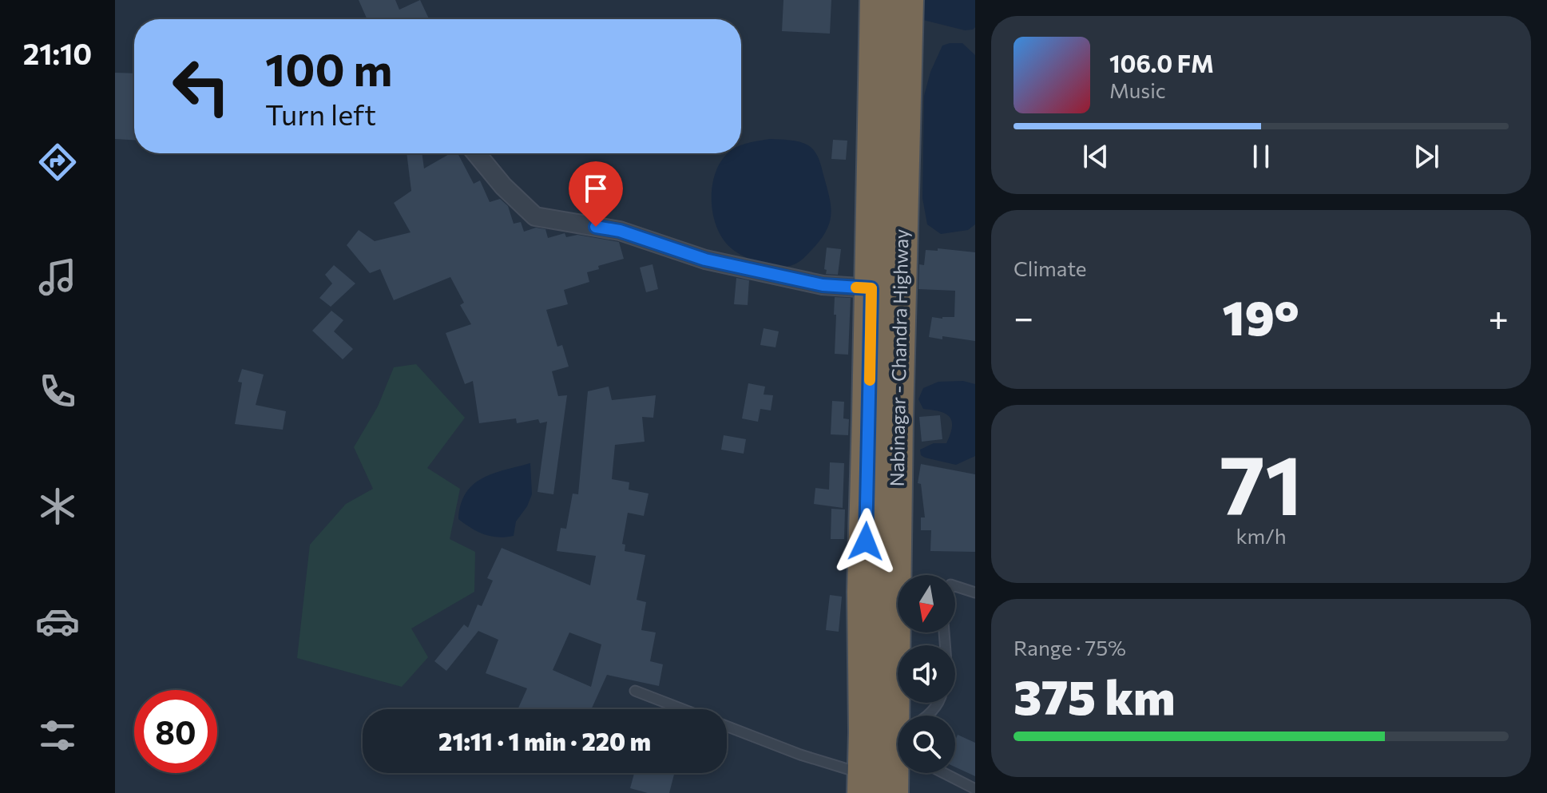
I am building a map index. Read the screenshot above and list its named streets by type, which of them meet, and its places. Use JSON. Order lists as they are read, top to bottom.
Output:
{
  "streets": {
    "highway": ["Nabinagar - Chandra Highway"]
  },
  "north": "bottom",
  "page": {
    "tabs": "21:10",
    "turn": ["100 m", "Turn left"],
    "song": ["106.0 FM", "Music"],
    "tile": [
      "Climate",
      ["71", "km/h"],
      ["Range · 75%", "375 km"]
    ],
    "heat": ["−", "19°", "+"],
    "limit": "80",
    "trip": "21:11 · 1 min · 220 m"
  }
}
